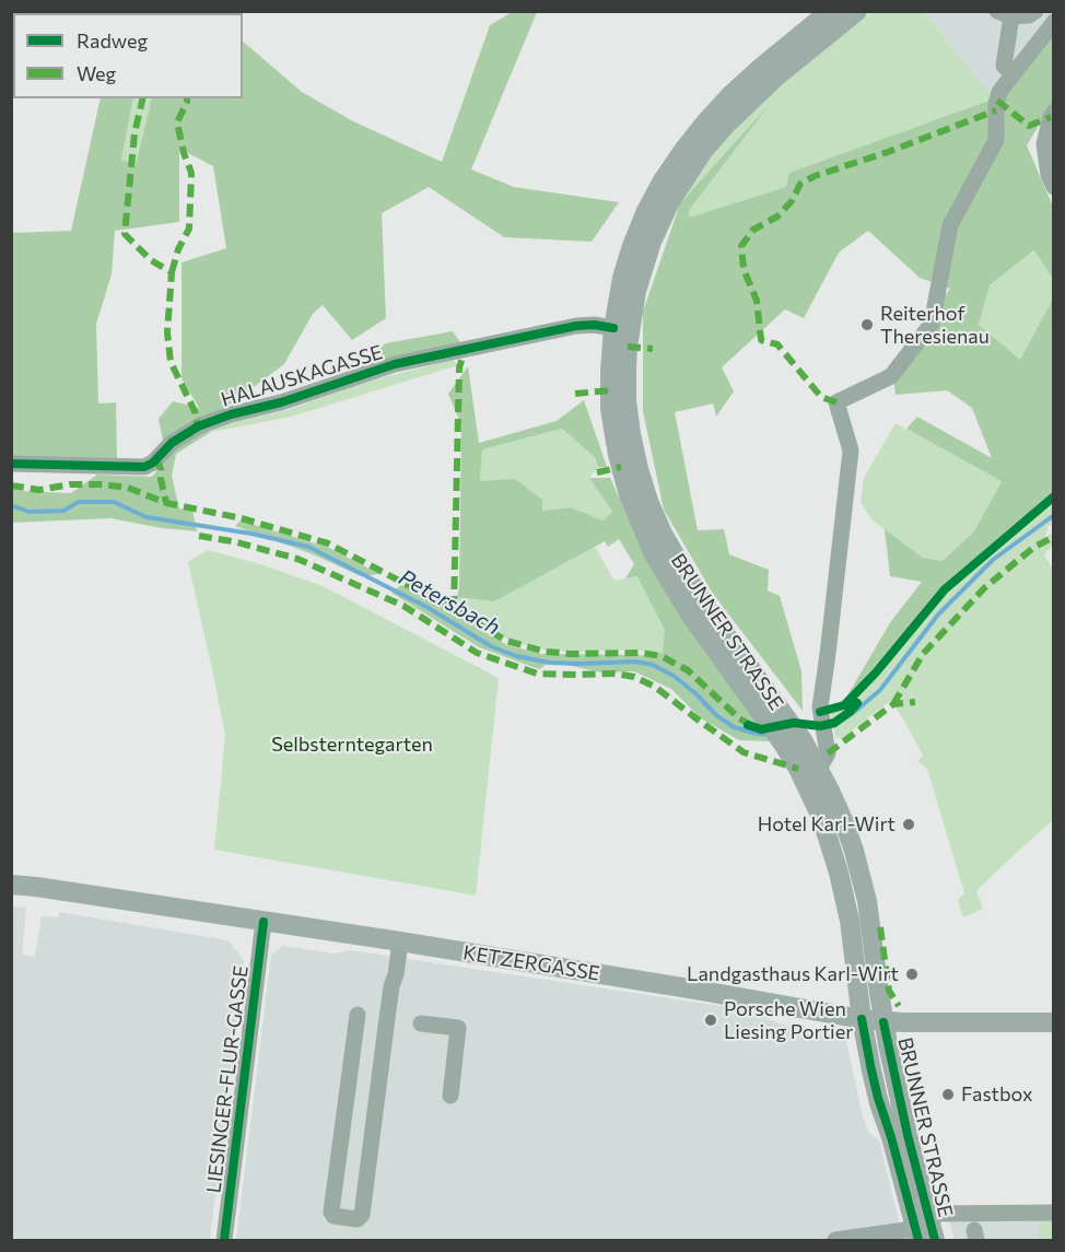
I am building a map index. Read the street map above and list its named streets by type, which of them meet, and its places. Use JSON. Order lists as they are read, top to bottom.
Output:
{
  "streets": {
    "main road": ["BRUNNER STRASSE", "KETZERGASSE"],
    "street": ["HALAUSKAGASSE", "LIESINGER-FLUR-GASSE"]
  },
  "crossings": [
    ["HALAUSKAGASSE", "BRUNNER STRASSE"],
    ["BRUNNER STRASSE", "KETZERGASSE"],
    ["KETZERGASSE", "LIESINGER-FLUR-GASSE"]
  ],
  "water": ["Petersbach"],
  "parks": ["Selbsterntegarten"],
  "places": [
    "Reiterhof Theresienau",
    "Hotel Karl-Wirt",
    "Landgasthaus Karl-Wirt",
    "Porsche Wien Liesing Portier",
    "Fastbox"
  ],
  "legend": ["Radweg", "Weg"]
}
